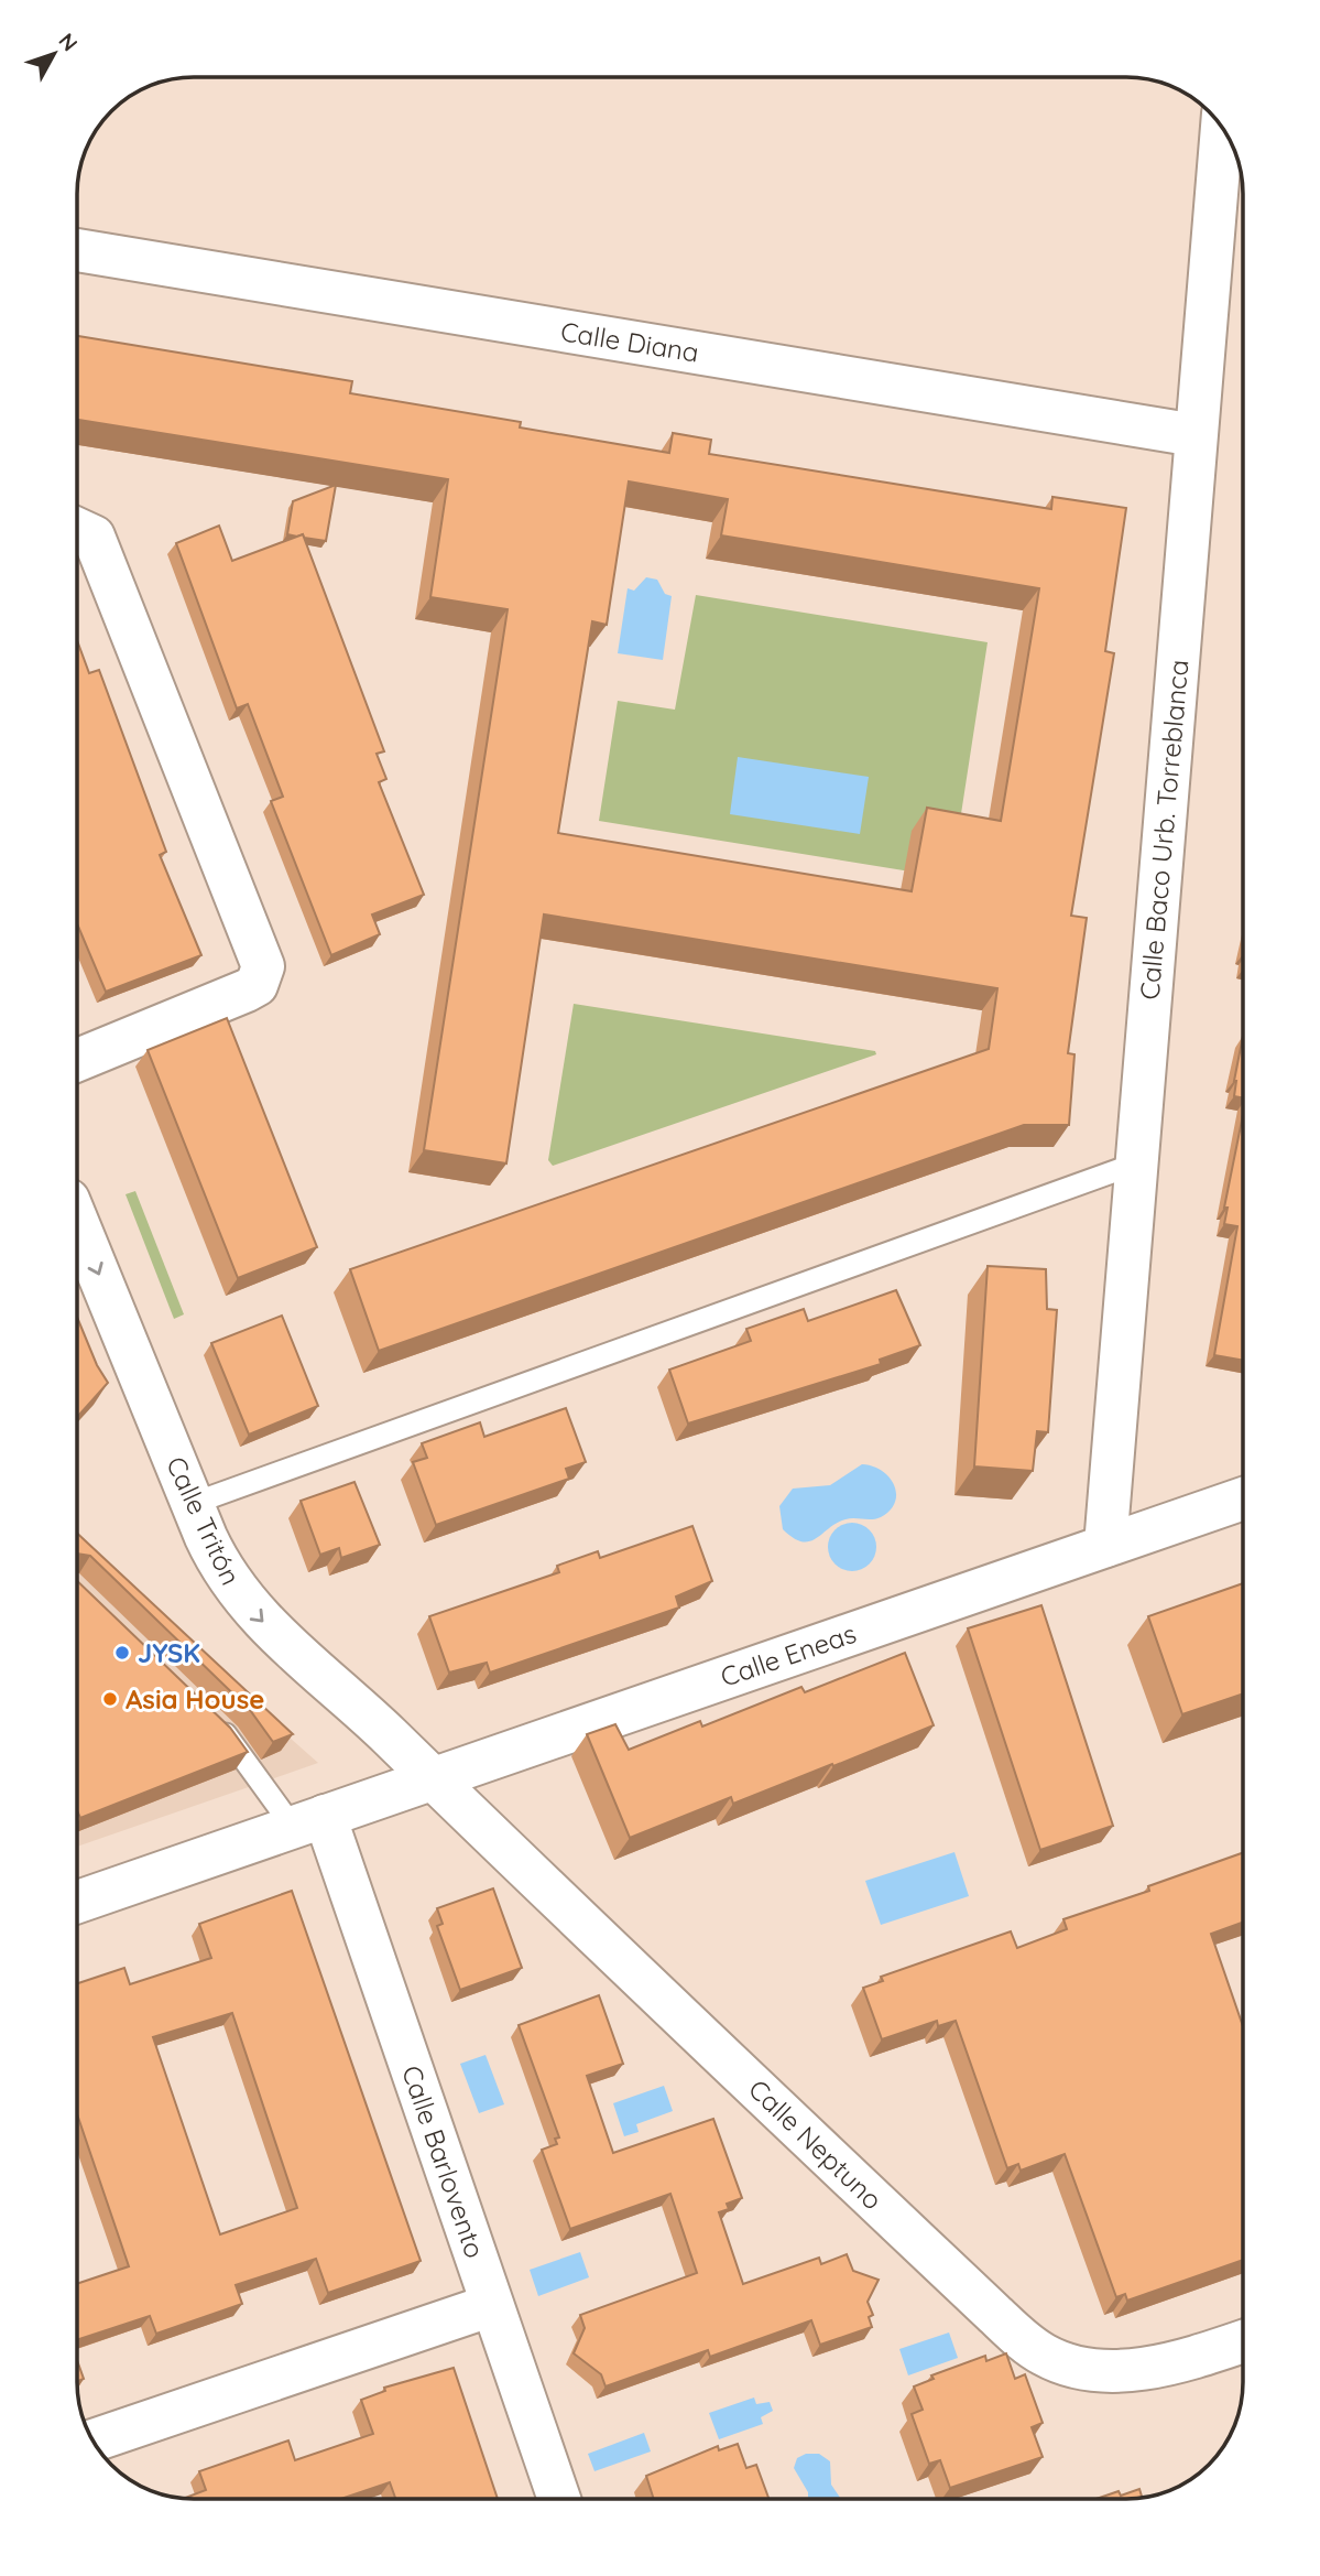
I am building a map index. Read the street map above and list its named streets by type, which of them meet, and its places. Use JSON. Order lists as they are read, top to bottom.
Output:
{
  "streets": {
    "street": [
      "Calle Diana",
      "Calle Baco Urb. Torreblanca",
      "Calle Tritón",
      "Calle Eneas",
      "Calle Neptuno",
      "Calle Barlovento"
    ]
  },
  "crossings": [
    ["Calle Diana", "Calle Baco Urb. Torreblanca"],
    ["Calle Baco Urb. Torreblanca", "Calle Eneas"],
    ["Calle Tritón", "Calle Eneas"],
    ["Calle Tritón", "Calle Neptuno"],
    ["Calle Eneas", "Calle Neptuno"],
    ["Calle Eneas", "Calle Barlovento"]
  ],
  "one_way": ["Calle Tritón"],
  "places": ["JYSK", "Asia House"],
  "north": "top right"
}
